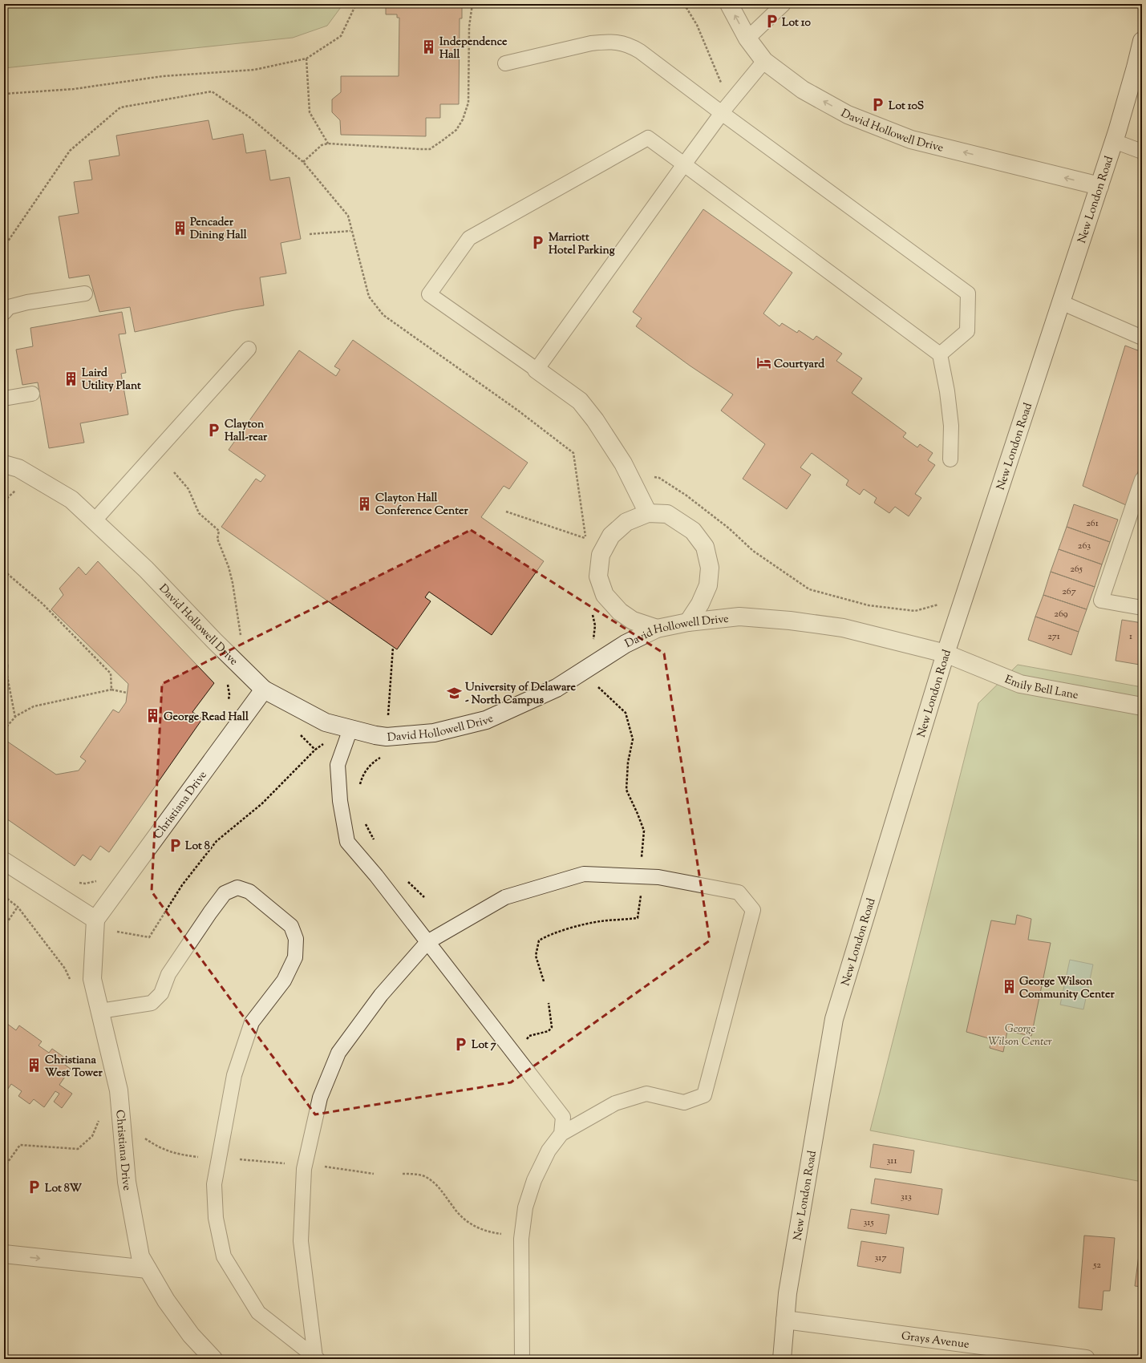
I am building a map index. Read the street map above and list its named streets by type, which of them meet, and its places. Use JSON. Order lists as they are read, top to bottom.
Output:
{
  "streets": {
    "street": [
      "David Hollowell Drive",
      "New London Road",
      "Emily Bell Lane",
      "Christiana Drive",
      "Grays Avenue"
    ]
  },
  "crossings": [
    ["David Hollowell Drive", "New London Road"],
    ["David Hollowell Drive", "Emily Bell Lane"],
    ["David Hollowell Drive", "Christiana Drive"],
    ["New London Road", "Emily Bell Lane"],
    ["New London Road", "Grays Avenue"]
  ],
  "parks": ["George Wilson Center"],
  "places": {
    "parking": [
      "Lot 10",
      "Lot 10S",
      "Marriott Hotel Parking",
      "Clayton Hall-rear",
      "Lot 8",
      "Lot 7",
      "Lot 8W"
    ],
    "building": [
      "Independence Hall",
      "Pencader Dining Hall",
      "Laird Utility Plant",
      "Clayton Hall Conference Center",
      "George Read Hall",
      "George Wilson Community Center",
      "Christiana West Tower"
    ],
    "hotel": ["Courtyard"],
    "school or university": ["University of Delaware - North Campus"]
  },
  "house_numbers": [
    "261",
    "263",
    "265",
    "267",
    "269",
    "271",
    "1",
    "311",
    "313",
    "315",
    "317",
    "52"
  ]
}
